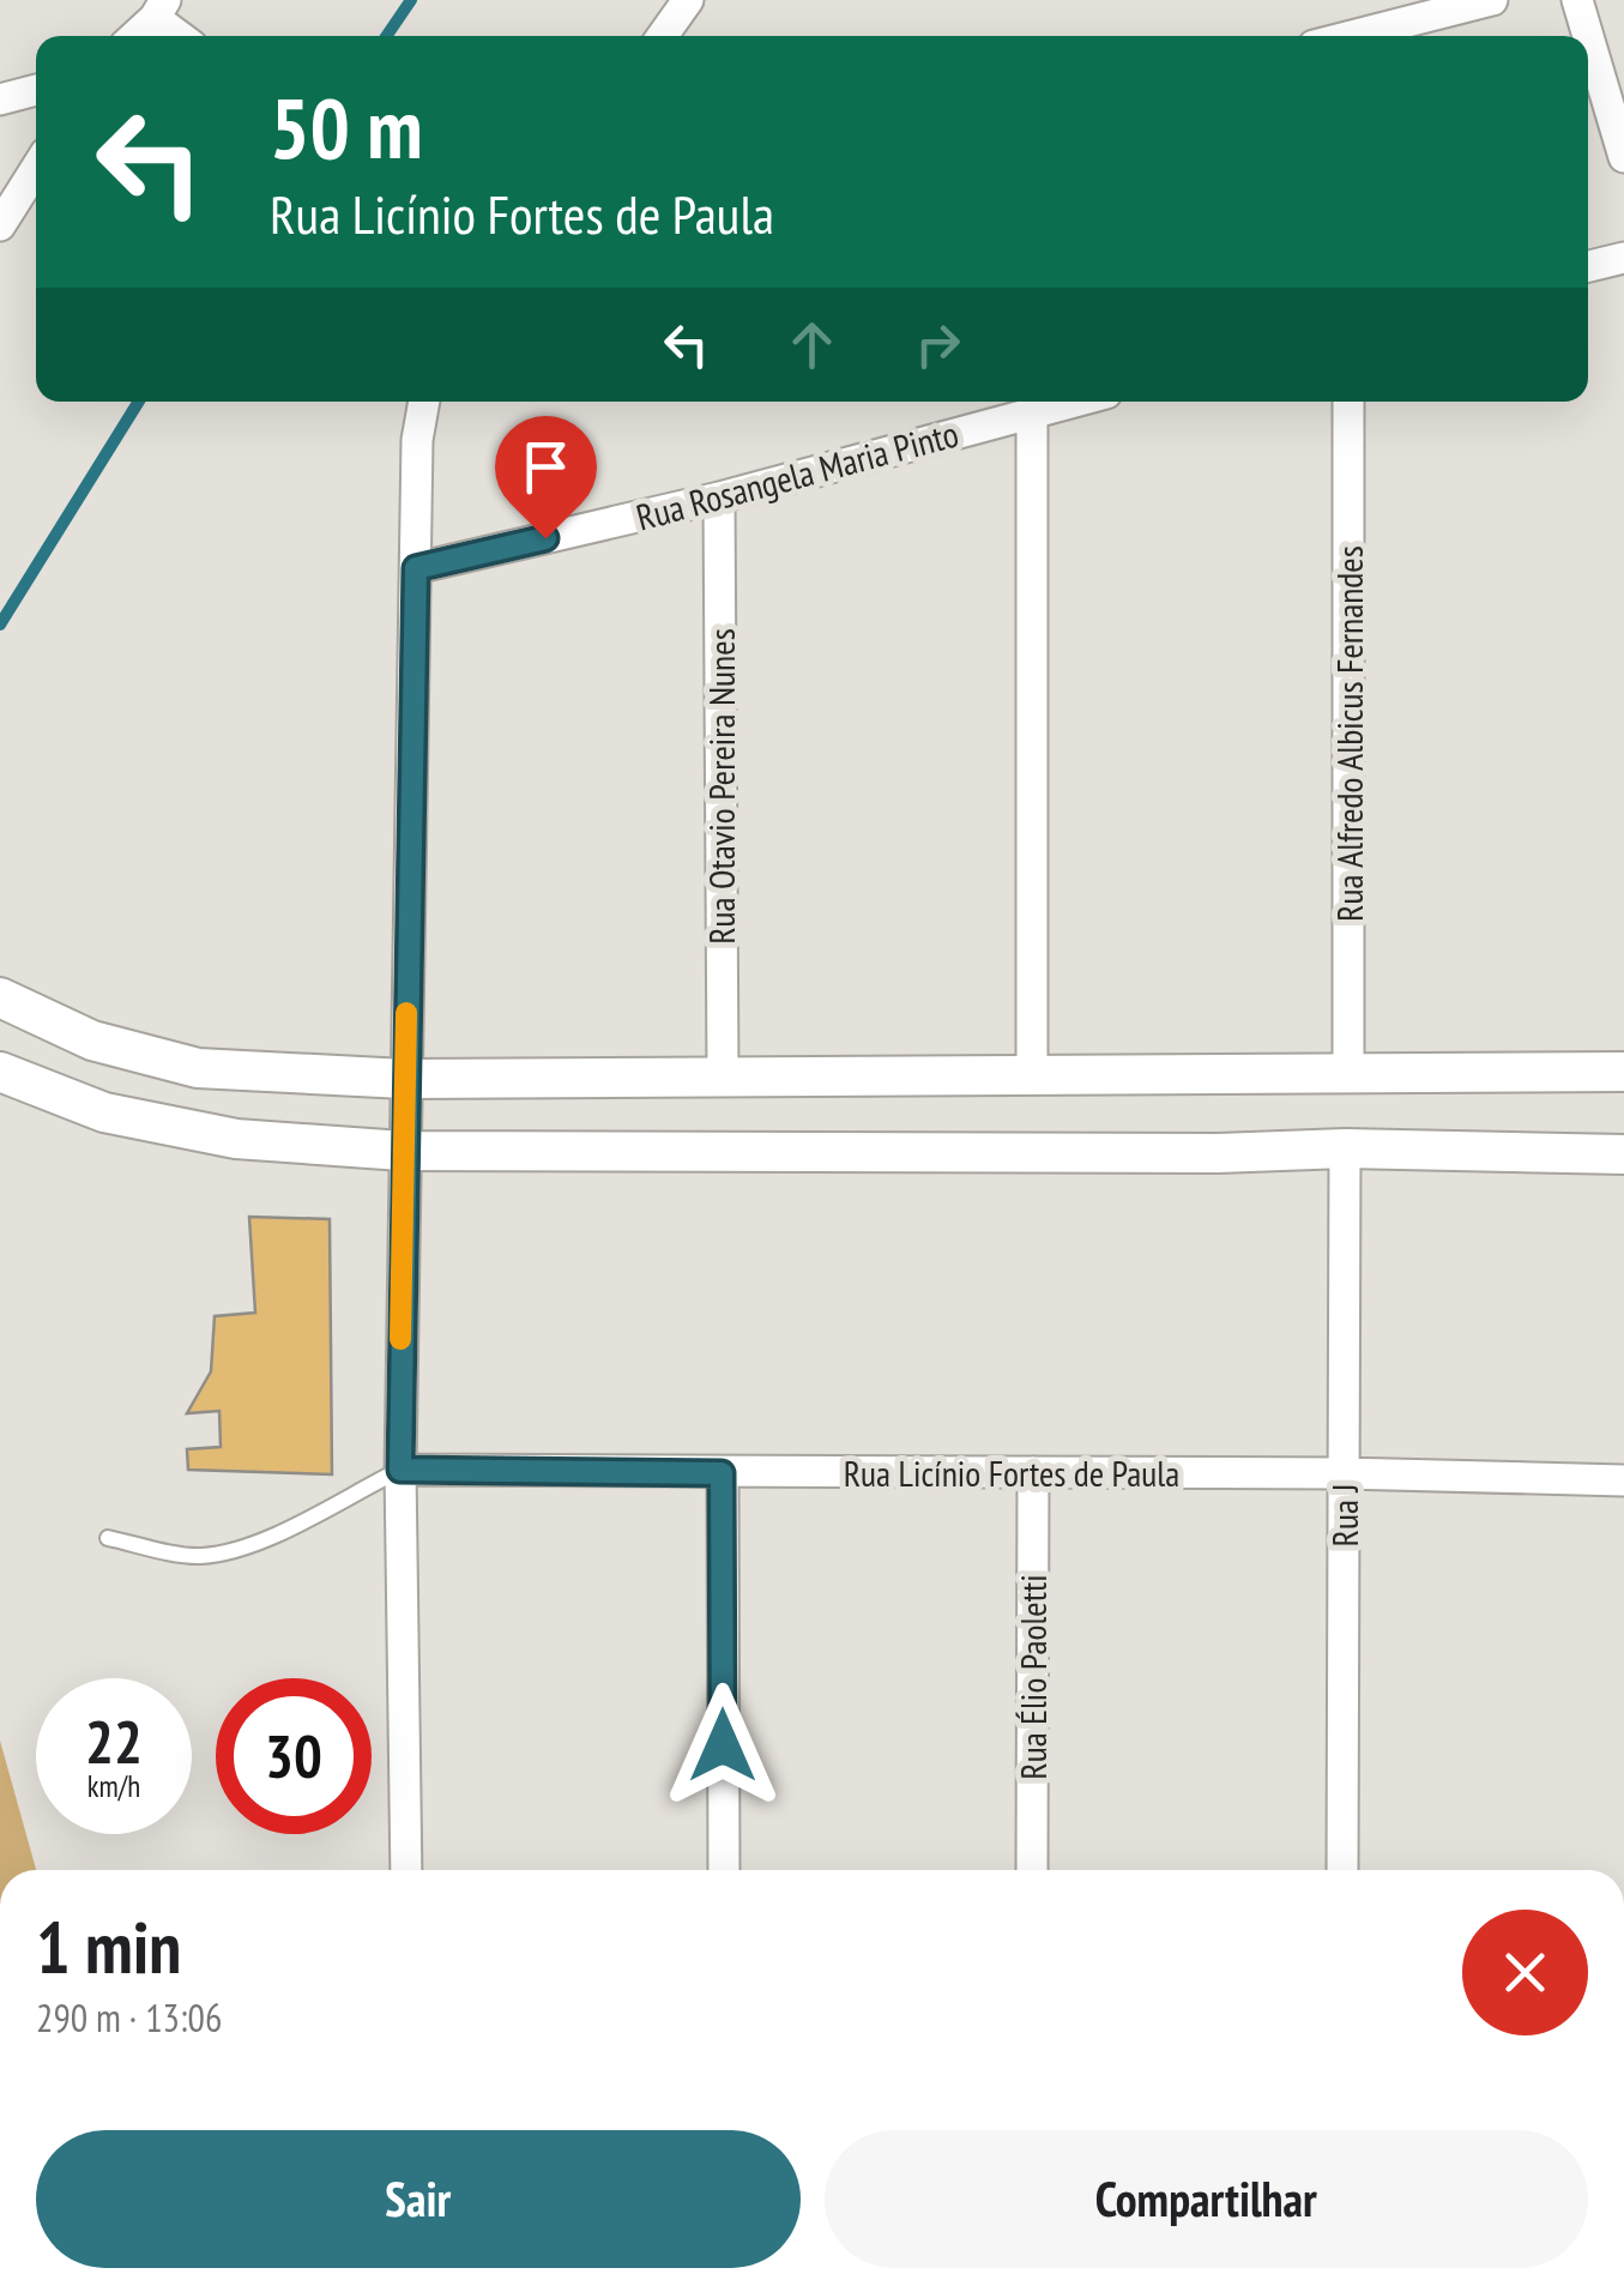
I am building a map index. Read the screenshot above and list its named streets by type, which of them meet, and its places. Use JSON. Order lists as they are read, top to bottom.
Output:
{
  "streets": {
    "street": [
      "Rua Rosangela Maria Pinto",
      "Rua Alfredo Albicus Fernandes",
      "Rua Otavio Pereira Nunes",
      "Rua Licínio Fortes de Paula",
      "Rua J",
      "Rua Élio Paoletti"
    ]
  },
  "crossings": [
    ["Rua Rosangela Maria Pinto", "Rua Otavio Pereira Nunes"],
    ["Rua Licínio Fortes de Paula", "Rua J"],
    ["Rua Licínio Fortes de Paula", "Rua Élio Paoletti"]
  ],
  "page": {
    "turn": ["50 m", "Rua Licínio Fortes de Paula"],
    "speed": "22 km/h",
    "limit": "30",
    "heading": ["1 min", "290 m · 13:06"],
    "buttons": ["Sair", "Compartilhar"]
  }
}
